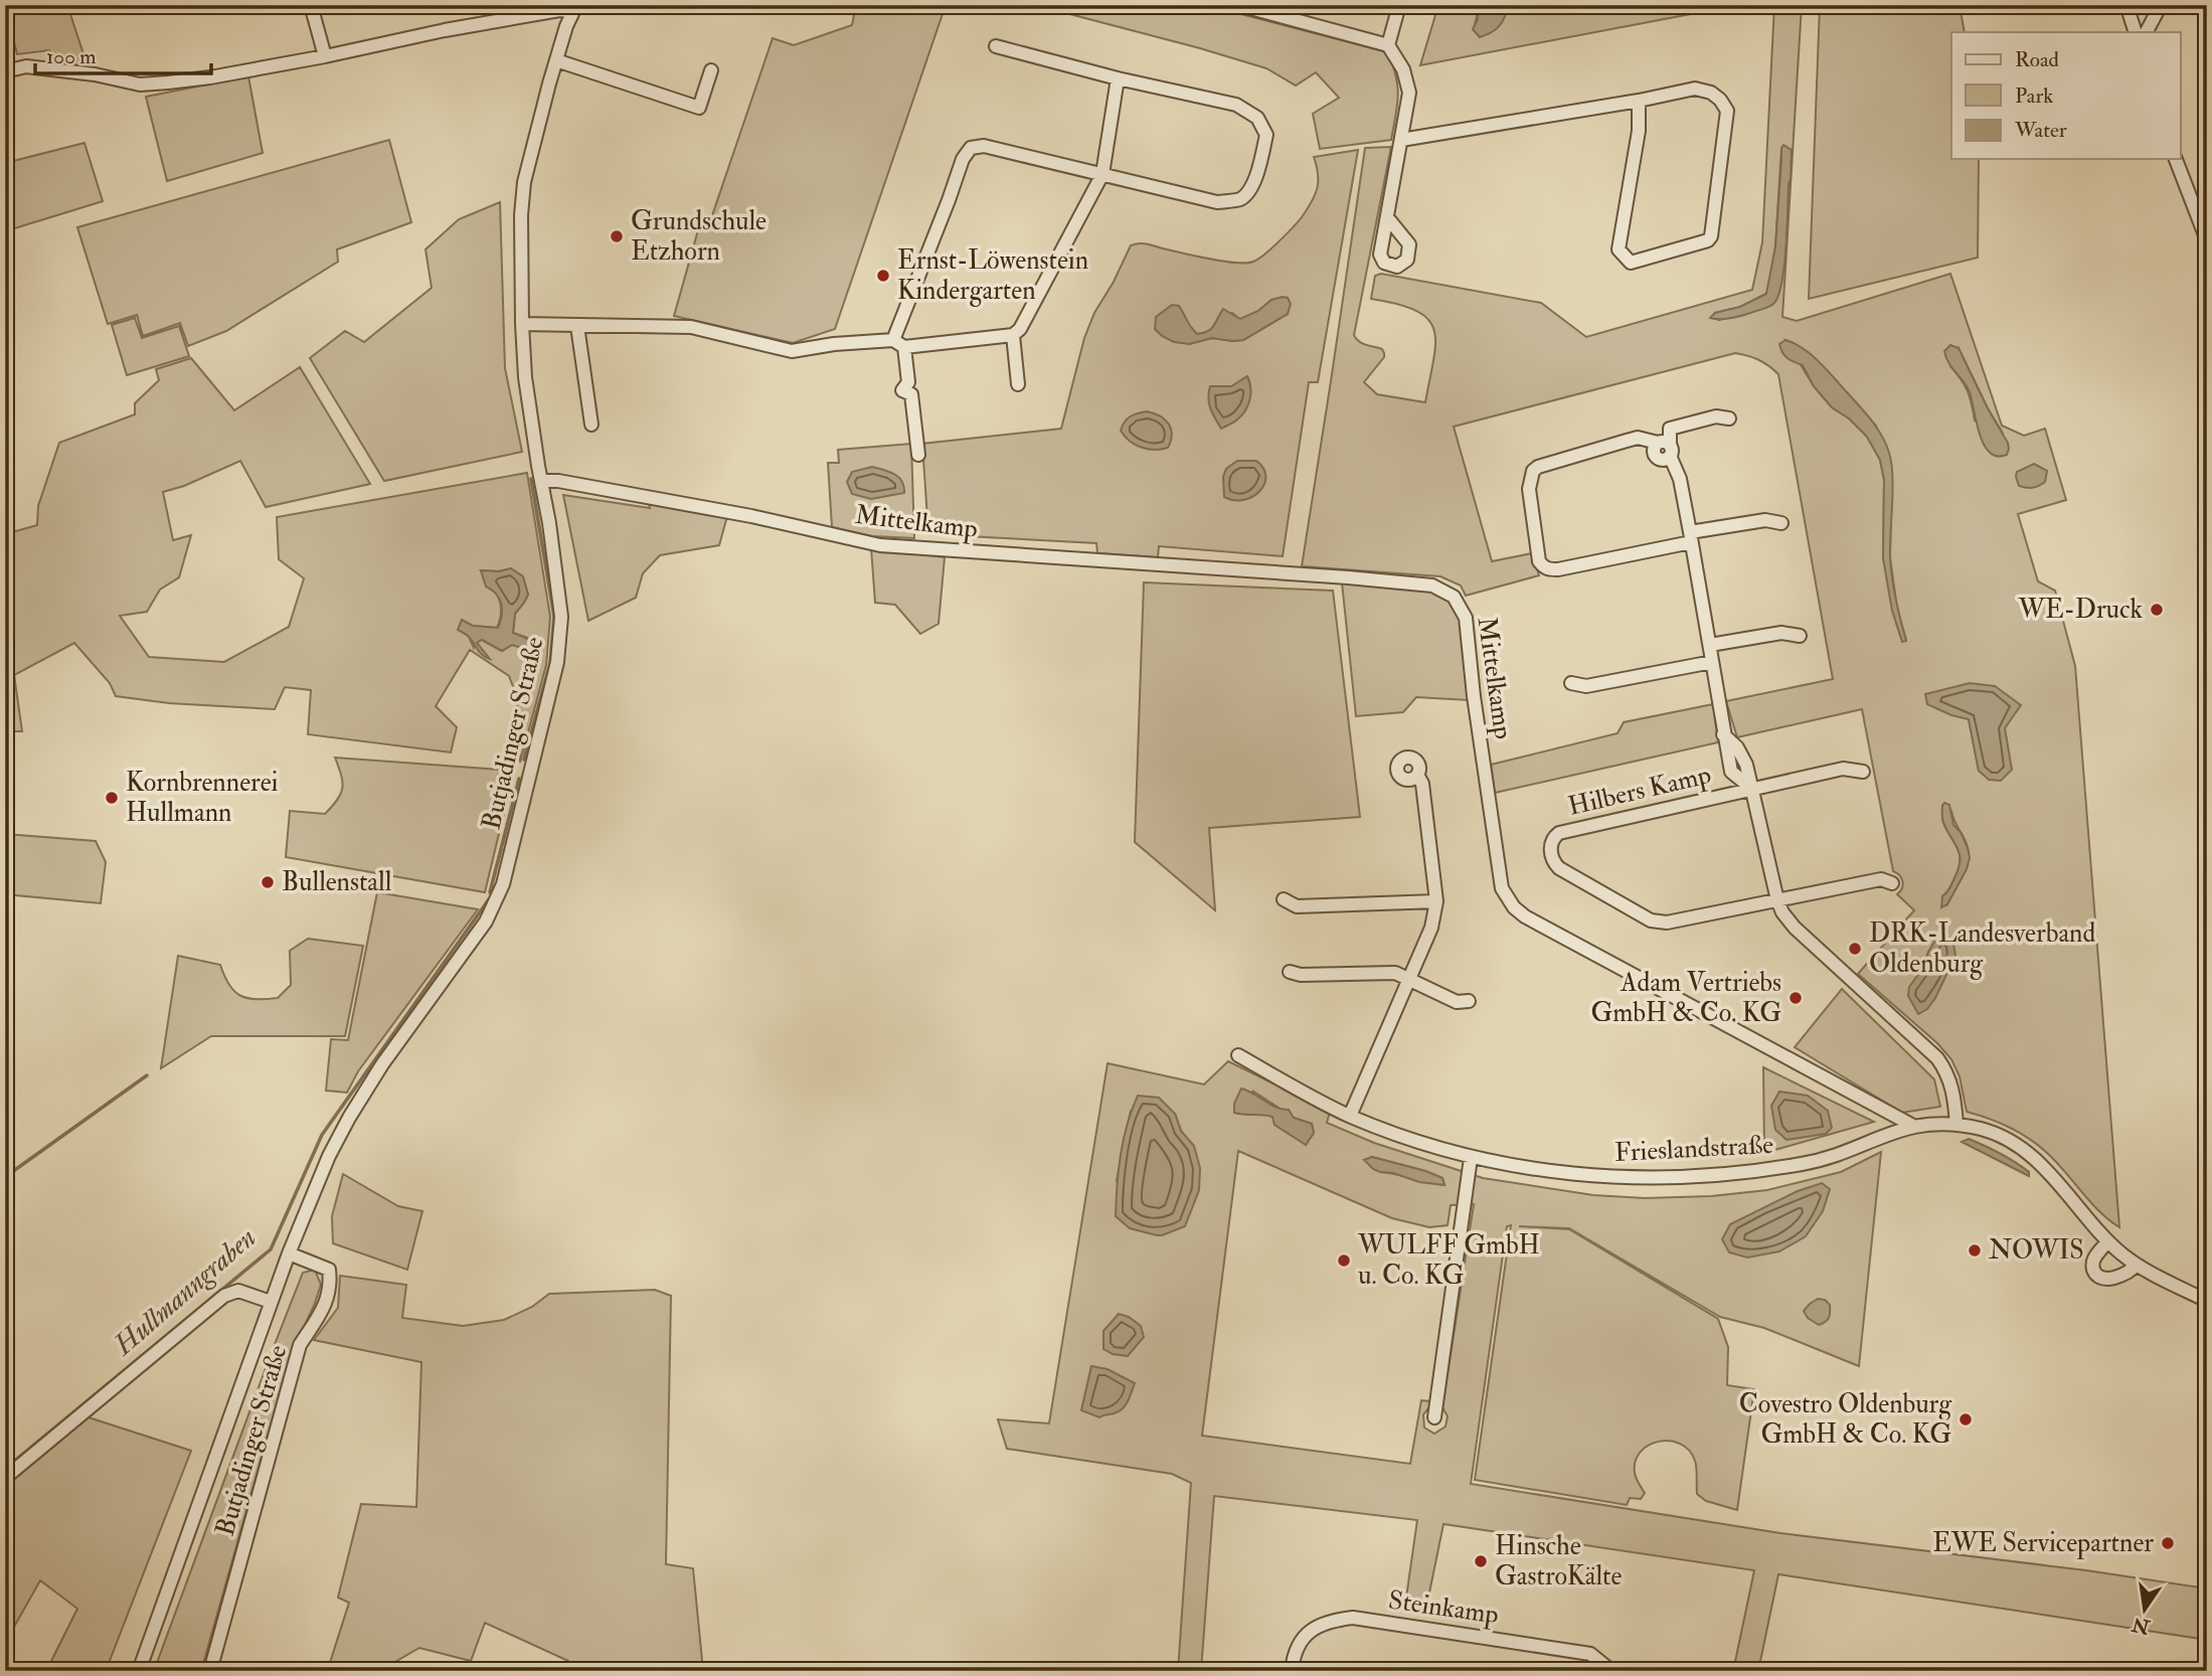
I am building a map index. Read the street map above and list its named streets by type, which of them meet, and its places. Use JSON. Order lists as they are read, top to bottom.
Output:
{
  "streets": {
    "street": [
      "Mittelkamp",
      "Butjadinger Straße",
      "Hilbers Kamp",
      "Frieslandstraße",
      "Steinkamp"
    ]
  },
  "crossings": [
    ["Mittelkamp", "Butjadinger Straße"],
    ["Mittelkamp", "Frieslandstraße"]
  ],
  "water": ["Hullmanngraben"],
  "places": [
    "Grundschule Etzhorn",
    "Ernst-Löwenstein Kindergarten",
    "WE-Druck",
    "Kornbrennerei Hullmann",
    "Bullenstall",
    "DRK-Landesverband Oldenburg",
    "Adam Vertriebs GmbH & Co. KG",
    "NOWIS",
    "WULFF GmbH u. Co. KG",
    "Covestro Oldenburg GmbH & Co. KG",
    "EWE Servicepartner",
    "Hinsche GastroKälte"
  ],
  "legend": ["Road", "Park", "Water"],
  "scale_bar": "100 m",
  "north": "bottom"
}
